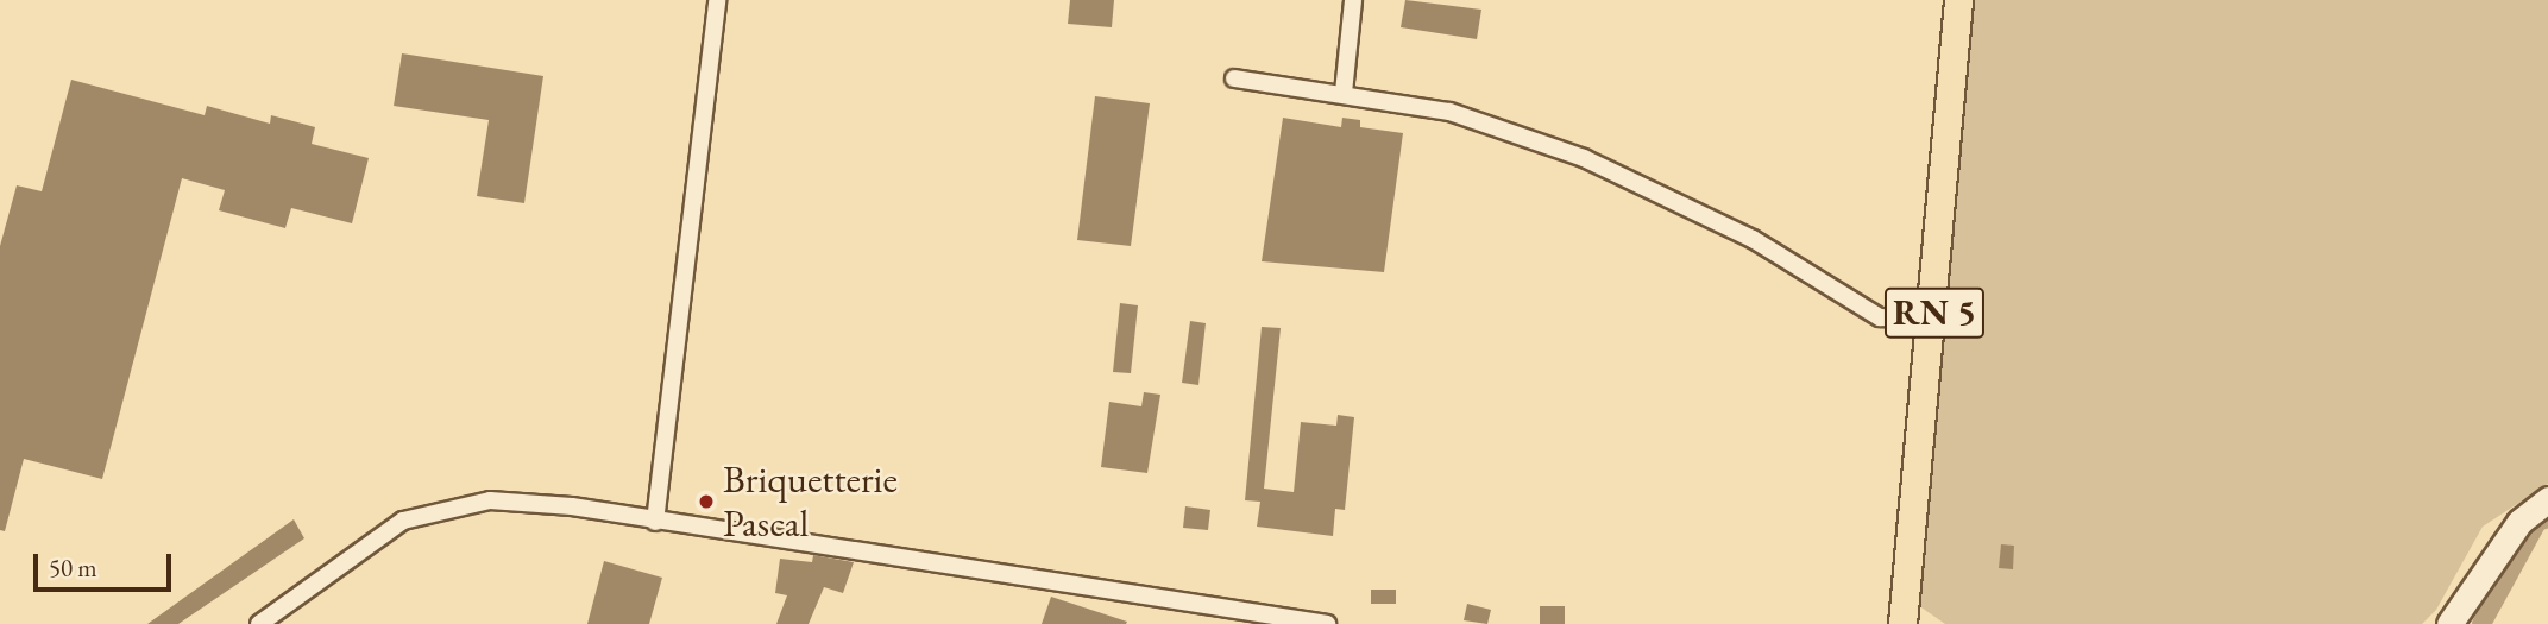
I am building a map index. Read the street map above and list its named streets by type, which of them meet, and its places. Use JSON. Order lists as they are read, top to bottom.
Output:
{
  "streets": {
    "main road": ["RN 5"]
  },
  "places": ["Briquetterie Pascal"],
  "scale_bar": "50 m"
}
